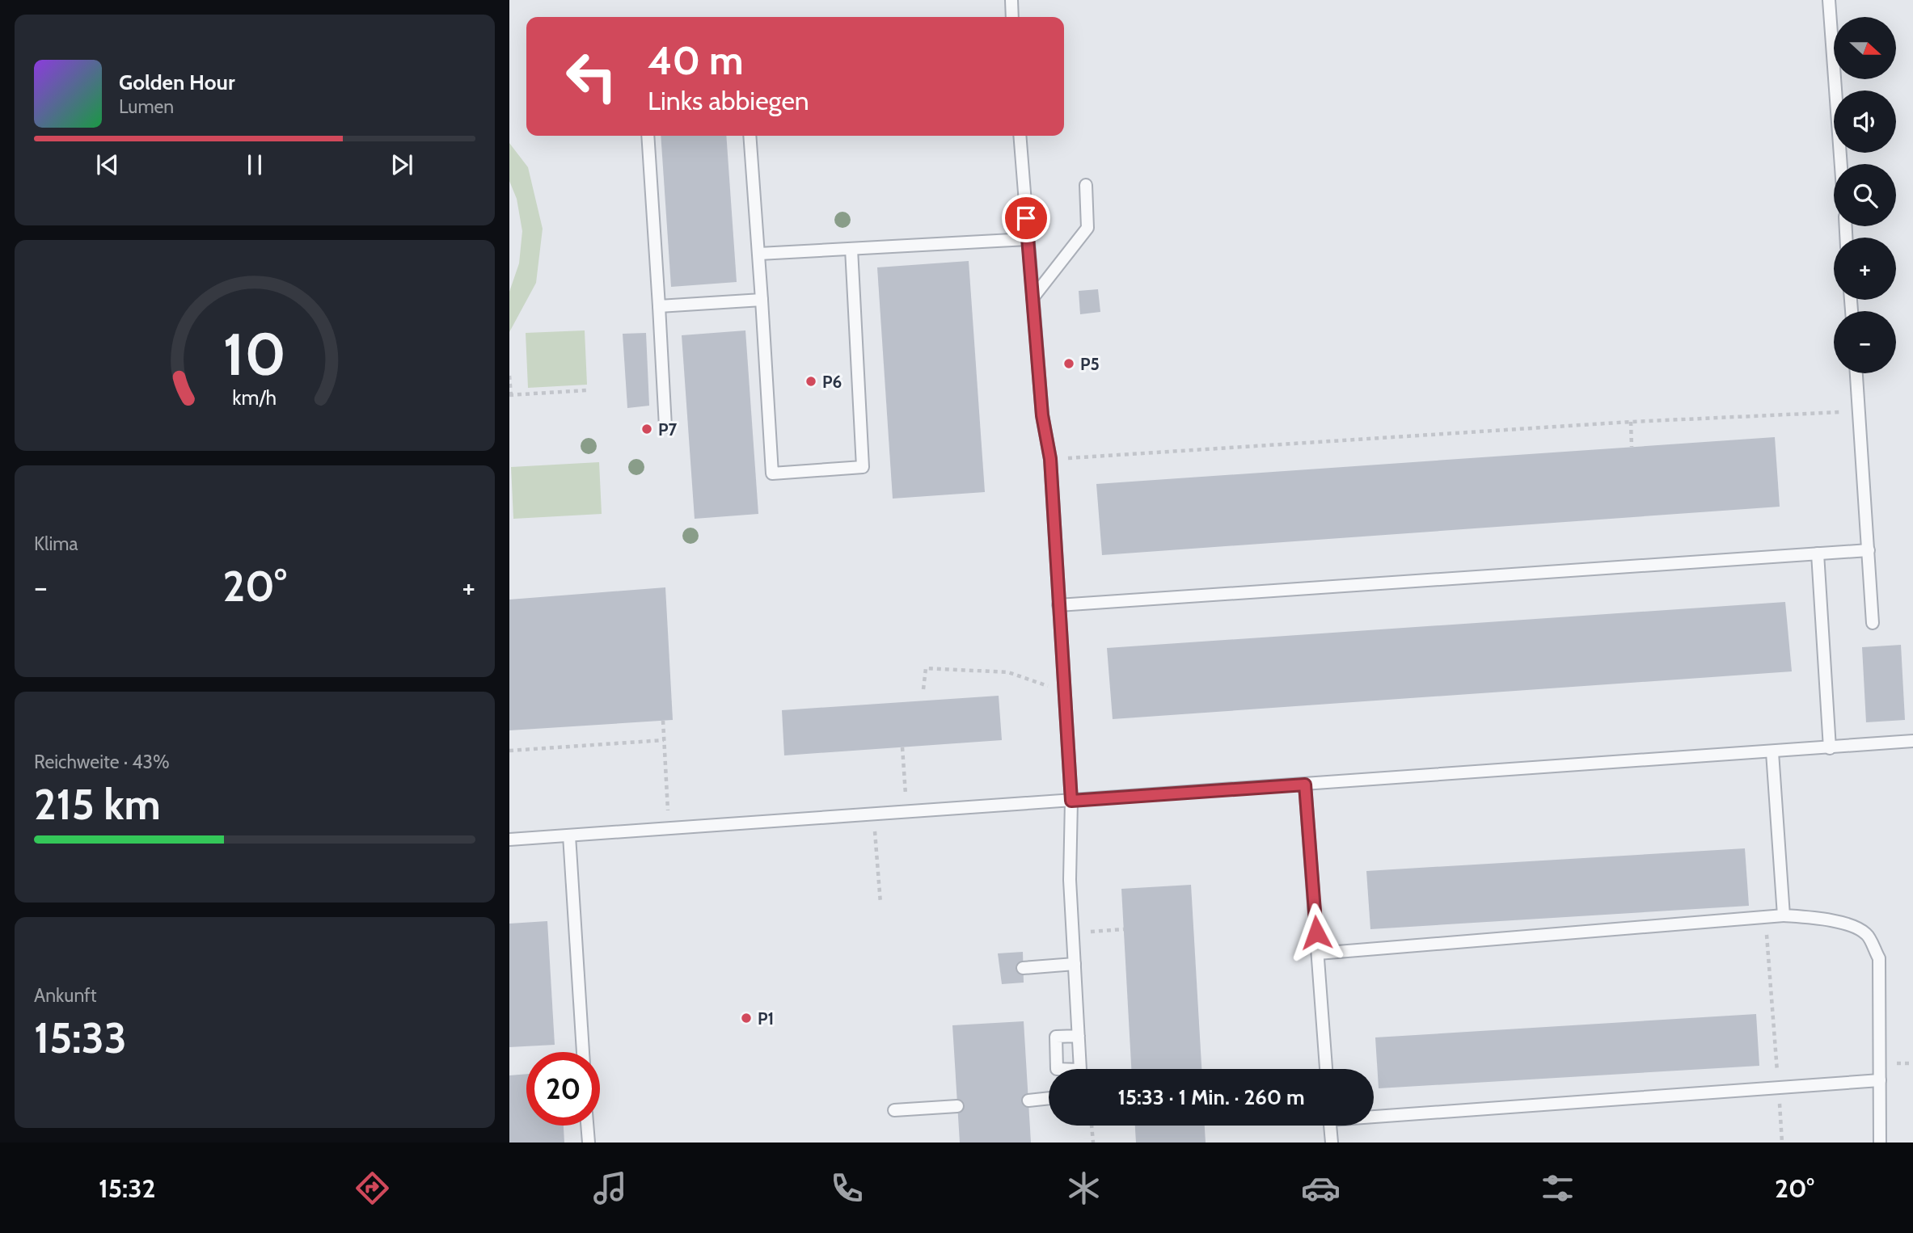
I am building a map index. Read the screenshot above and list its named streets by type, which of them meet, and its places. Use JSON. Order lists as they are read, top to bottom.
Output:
{
  "places": [
    "P5",
    "P6",
    "P7",
    "P1"
  ],
  "north": "right",
  "page": {
    "map_buttons": ["+", "−"],
    "turn": ["40 m", "Links abbiegen"],
    "song": ["Golden Hour", "Lumen"],
    "tile": [
      "Klima",
      ["Reichweite · 43%", "215 km"],
      ["Ankunft", "15:33"]
    ],
    "heat": ["−", "20°", "+"],
    "limit": "20",
    "trip": "15:33 · 1 Min. · 260 m",
    "tabs": ["15:32", "20°"],
    "gauge": ["10", "km/h"]
  }
}
